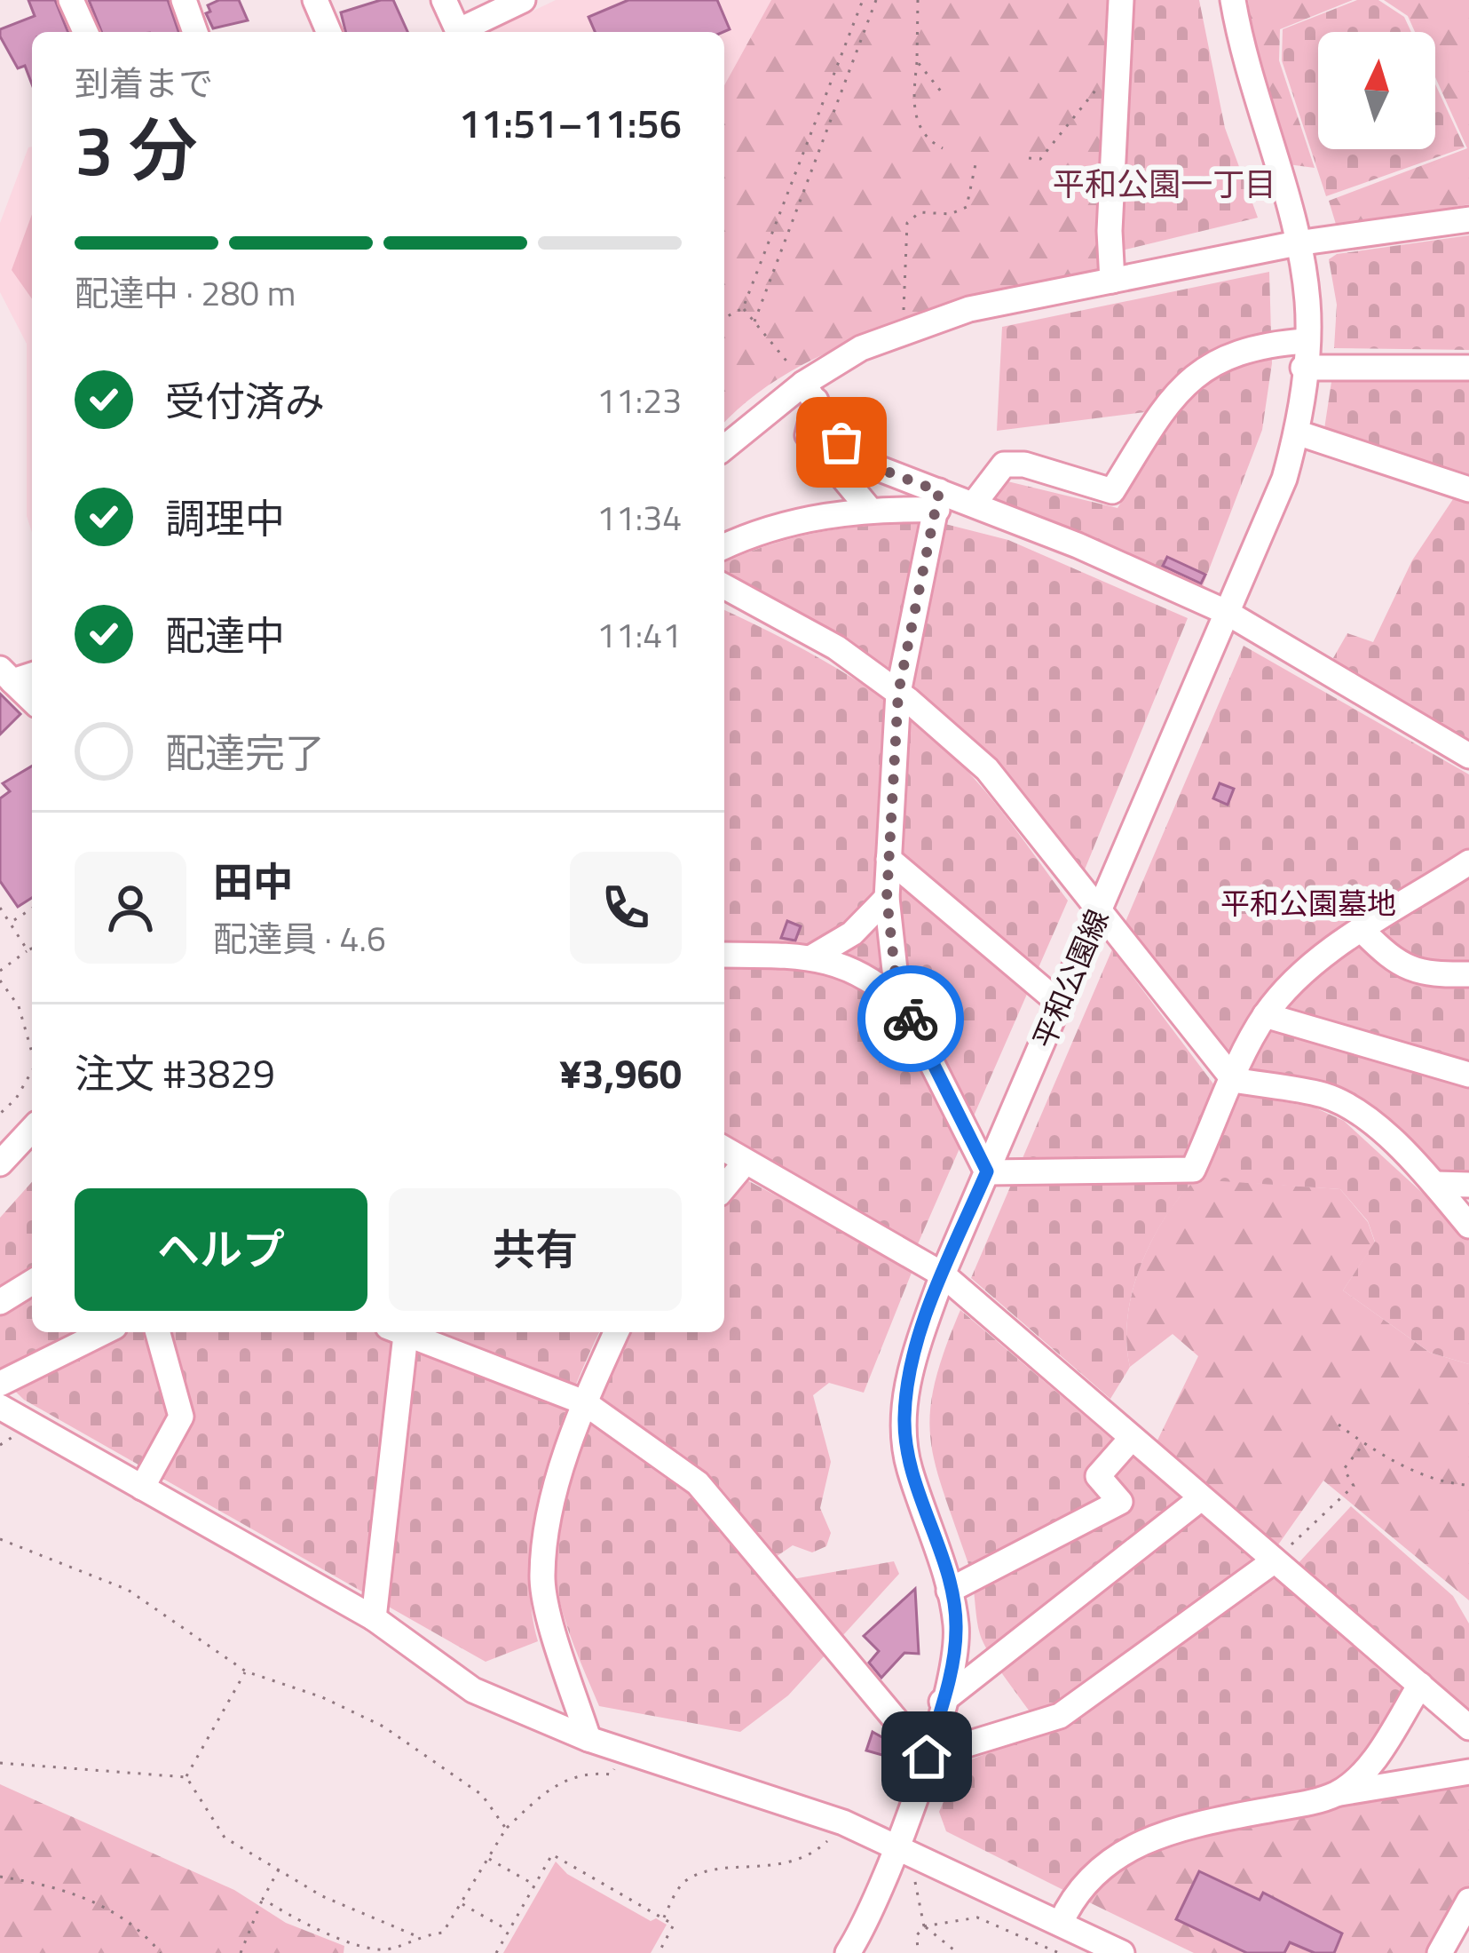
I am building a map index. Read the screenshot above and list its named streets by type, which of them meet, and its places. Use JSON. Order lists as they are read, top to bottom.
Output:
{
  "streets": {
    "street": ["平和公園線"]
  },
  "districts": ["平和公園一丁目"],
  "parks": ["平和公園墓地"],
  "north": "top",
  "page": {
    "heading": ["3 分", "到着まで", "11:51–11:56"],
    "panel": [
      "田中",
      "配達員 · 4.6",
      "注文 #3829",
      "¥3,960"
    ],
    "bar": "配達中 · 280 m",
    "list": [
      ["受付済み", "11:23"],
      ["調理中", "11:34"],
      ["配達中", "11:41"],
      "配達完了"
    ],
    "buttons": ["ヘルプ", "共有"]
  }
}
